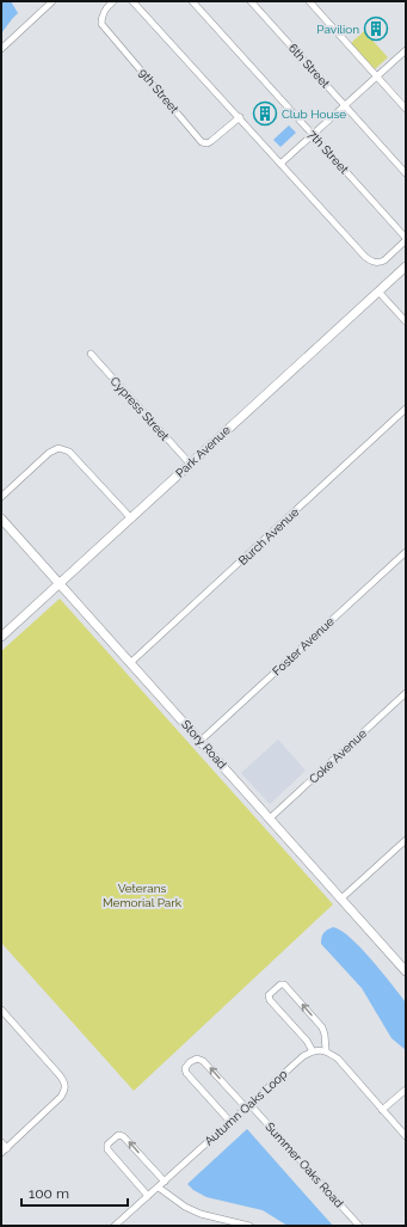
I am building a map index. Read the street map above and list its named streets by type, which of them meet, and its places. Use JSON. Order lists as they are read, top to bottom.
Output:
{
  "streets": {
    "street": [
      "6th Street",
      "9th Street",
      "7th Street",
      "Cypress Street",
      "Park Avenue",
      "Burch Avenue",
      "Foster Avenue",
      "Story Road",
      "Coke Avenue",
      "Autumn Oaks Loop",
      "Summer Oaks Road"
    ]
  },
  "crossings": [
    ["Cypress Street", "Park Avenue"],
    ["Park Avenue", "Story Road"],
    ["Burch Avenue", "Story Road"],
    ["Foster Avenue", "Story Road"],
    ["Story Road", "Coke Avenue"],
    ["Autumn Oaks Loop", "Summer Oaks Road"]
  ],
  "parks": ["Veterans Memorial Park"],
  "places": {
    "building": ["Pavilion", "Club House"]
  },
  "scale_bar": "100 m"
}
